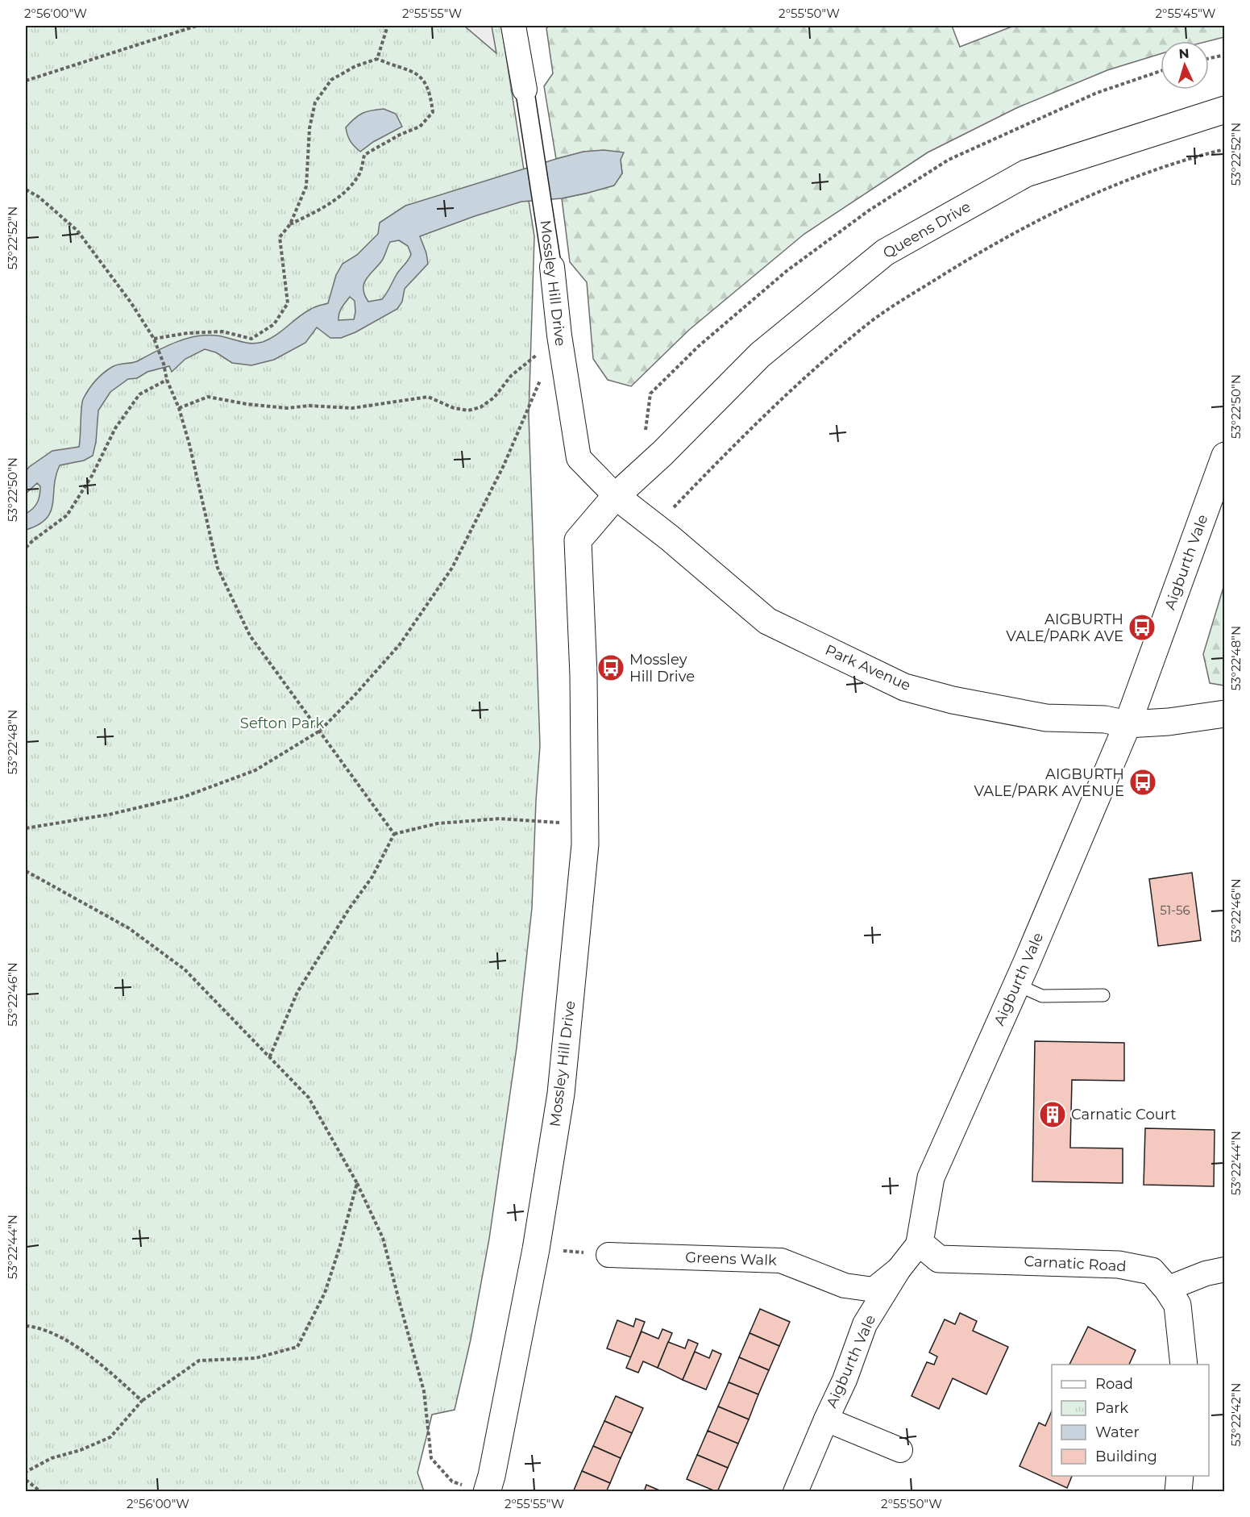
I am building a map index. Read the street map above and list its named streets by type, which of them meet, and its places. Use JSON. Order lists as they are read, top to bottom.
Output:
{
  "streets": {
    "street": [
      "Queens Drive",
      "Mossley Hill Drive",
      "Aigburth Vale",
      "Park Avenue",
      "Greens Walk",
      "Carnatic Road"
    ]
  },
  "crossings": [
    ["Queens Drive", "Mossley Hill Drive"],
    ["Queens Drive", "Park Avenue"],
    ["Mossley Hill Drive", "Park Avenue"],
    ["Aigburth Vale", "Park Avenue"],
    ["Aigburth Vale", "Greens Walk"],
    ["Aigburth Vale", "Carnatic Road"]
  ],
  "parks": ["Sefton Park"],
  "places": {
    "bus stop": ["AIGBURTH VALE/PARK AVE", "Mossley Hill Drive", "AIGBURTH VALE/PARK AVENUE"],
    "building": ["Carnatic Court"]
  },
  "house_numbers": ["51-56"],
  "legend": [
    "Road",
    "Park",
    "Water",
    "Building"
  ],
  "north": "top",
  "coordinates": [
    "2°56'00\"W",
    "2°55'55\"W",
    "2°55'50\"W",
    "2°55'45\"W",
    "53°22'52\"N",
    "53°22'50\"N",
    "53°22'48\"N",
    "53°22'46\"N",
    "53°22'44\"N",
    "53°22'42\"N"
  ]
}
